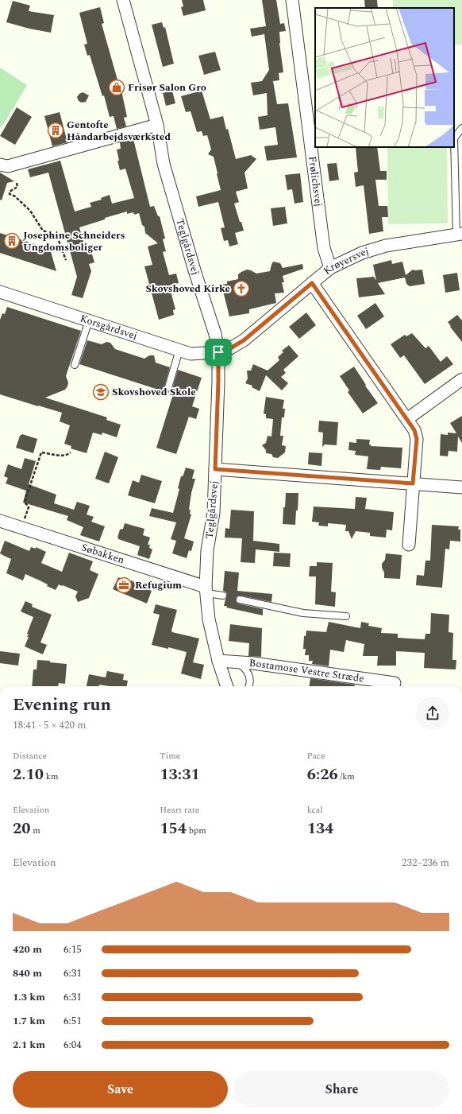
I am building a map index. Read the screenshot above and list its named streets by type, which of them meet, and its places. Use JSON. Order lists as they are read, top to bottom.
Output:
{
  "streets": {
    "street": [
      "Frølichsvej",
      "Teglgårdsvej",
      "Krøyersvej",
      "Korsgårdsvej",
      "Søbakken",
      "Bostamose Vestre Stræde"
    ]
  },
  "crossings": [
    ["Frølichsvej", "Krøyersvej"],
    ["Teglgårdsvej", "Krøyersvej"],
    ["Teglgårdsvej", "Korsgårdsvej"],
    ["Teglgårdsvej", "Søbakken"],
    ["Teglgårdsvej", "Bostamose Vestre Stræde"],
    ["Krøyersvej", "Korsgårdsvej"]
  ],
  "places": {
    "shop": ["Frisør Salon Gro"],
    "building": ["Gentofte Håndarbejdsværksted", "Josephine Schneiders Ungdomsboliger"],
    "church": ["Skovshoved Kirke"],
    "school or university": ["Skovshoved Skole"],
    "office": ["Refugium"]
  },
  "page": {
    "heading": ["Evening run", "18:41 · 5 × 420 m"],
    "stats": [
      ["Distance", "2.10 km"],
      ["Time", "13:31"],
      ["Pace", "6:26 /km"],
      ["Elevation", "20 m"],
      ["Heart rate", "154 bpm"],
      ["kcal", "134"]
    ],
    "chart": ["Elevation", "232–236 m"],
    "list": [
      {
        "name": "420 m",
        "note": "6:15"
      },
      {
        "name": "840 m",
        "note": "6:31"
      },
      {
        "name": "1.3 km",
        "note": "6:31"
      },
      {
        "name": "1.7 km",
        "note": "6:51"
      },
      {
        "name": "2.1 km",
        "note": "6:04"
      }
    ],
    "buttons": ["Save", "Share"]
  }
}
